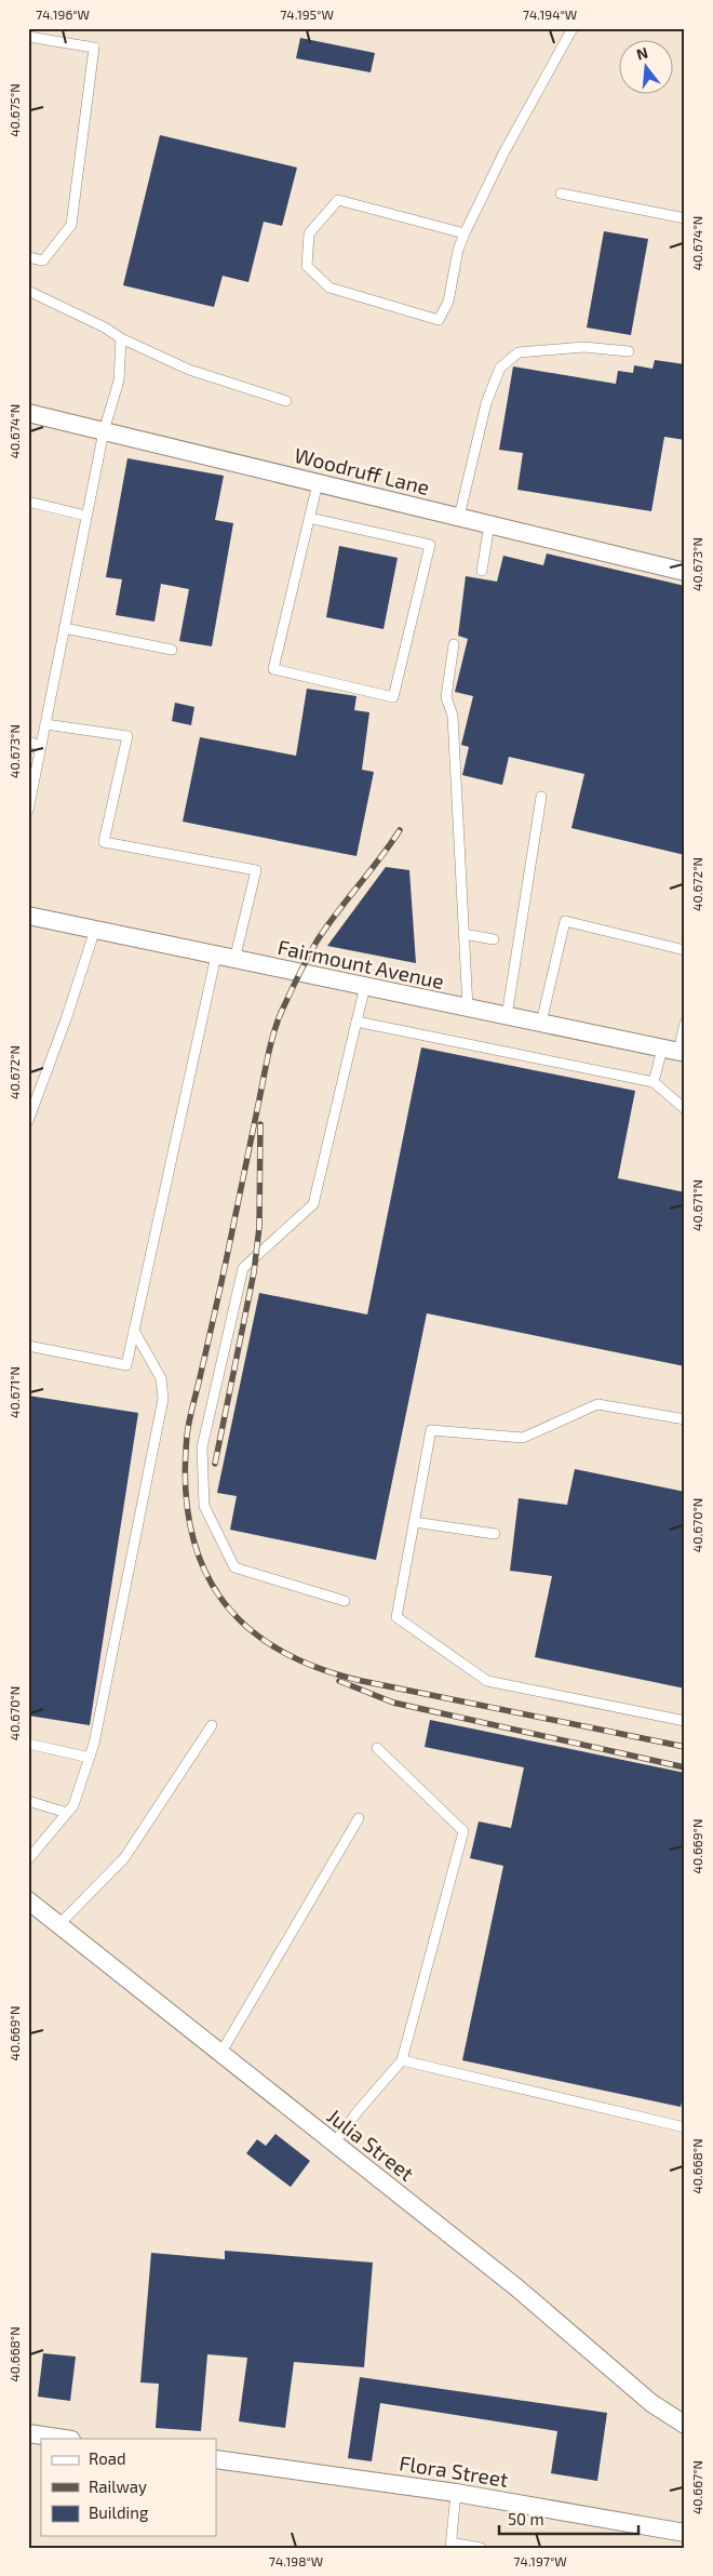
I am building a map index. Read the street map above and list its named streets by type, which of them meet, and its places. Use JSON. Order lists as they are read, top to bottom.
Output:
{
  "streets": {
    "street": [
      "Woodruff Lane",
      "Fairmount Avenue",
      "Julia Street",
      "Flora Street"
    ]
  },
  "legend": ["Road", "Railway", "Building"],
  "scale_bar": "50 m",
  "north": "top",
  "coordinates": [
    "74.196°W",
    "74.195°W",
    "74.194°W",
    "40.675°N",
    "40.674°N",
    "40.673°N",
    "40.672°N",
    "40.671°N",
    "40.670°N",
    "40.669°N",
    "40.668°N",
    "40.667°N",
    "74.198°W",
    "74.197°W"
  ]
}
